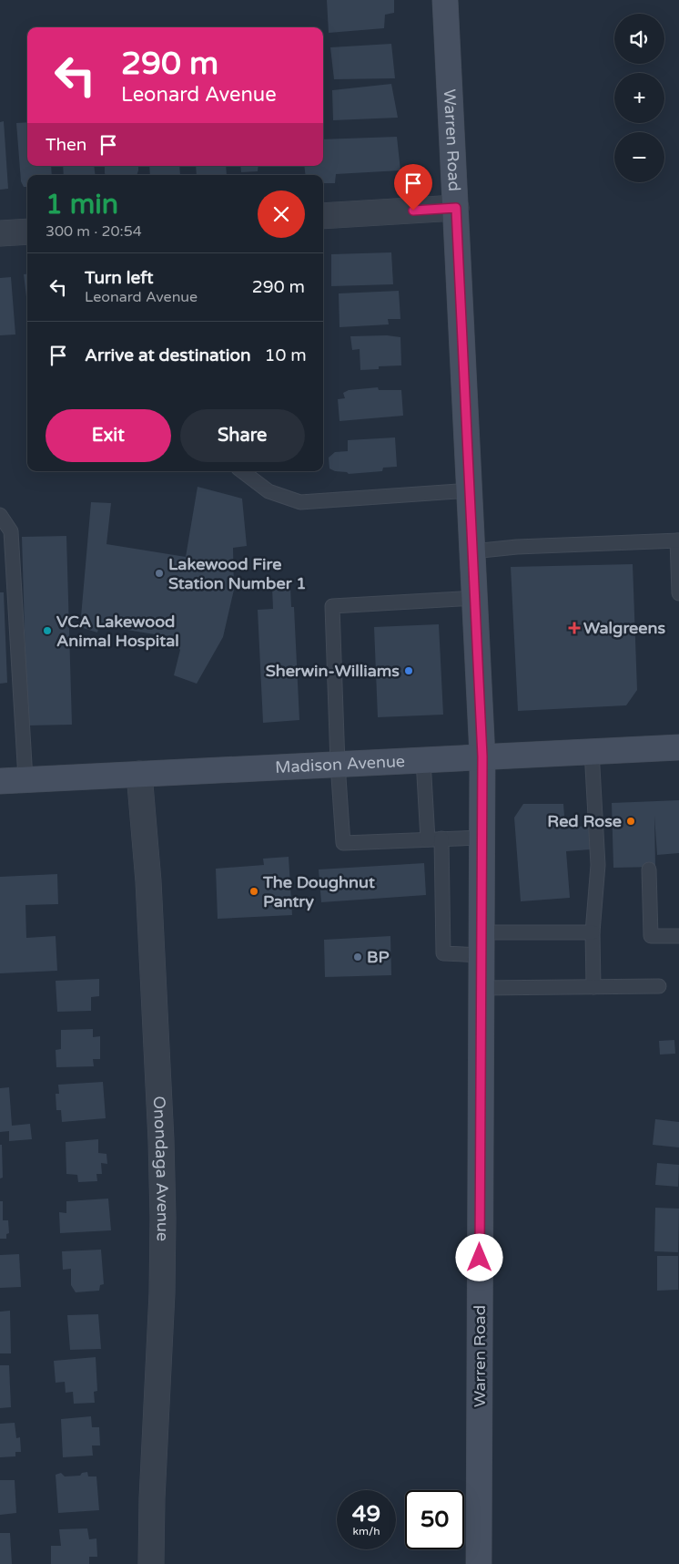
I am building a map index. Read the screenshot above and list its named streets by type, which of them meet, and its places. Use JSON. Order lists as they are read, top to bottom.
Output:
{
  "streets": {
    "main road": ["Warren Road", "Madison Avenue"],
    "street": ["Onondaga Avenue"]
  },
  "crossings": [
    ["Warren Road", "Madison Avenue"],
    ["Madison Avenue", "Onondaga Avenue"]
  ],
  "places": {
    "other": [
      "Lakewood Fire Station Number 1",
      "VCA Lakewood Animal Hospital",
      "Sherwin-Williams",
      "Red Rose",
      "The Doughnut Pantry",
      "BP"
    ],
    "health": ["Walgreens"]
  },
  "page": {
    "map_buttons": ["+", "−"],
    "turn": ["290 m", "Leonard Avenue"],
    "then": "Then",
    "heading": ["1 min", "300 m · 20:54"],
    "list": [
      {
        "name": "Turn left",
        "note": "Leonard Avenue",
        "value": "290 m"
      },
      {
        "name": "Arrive at destination",
        "value": "10 m"
      }
    ],
    "buttons": ["Exit", "Share"],
    "speed": "49 km/h",
    "limit": "50"
  }
}
